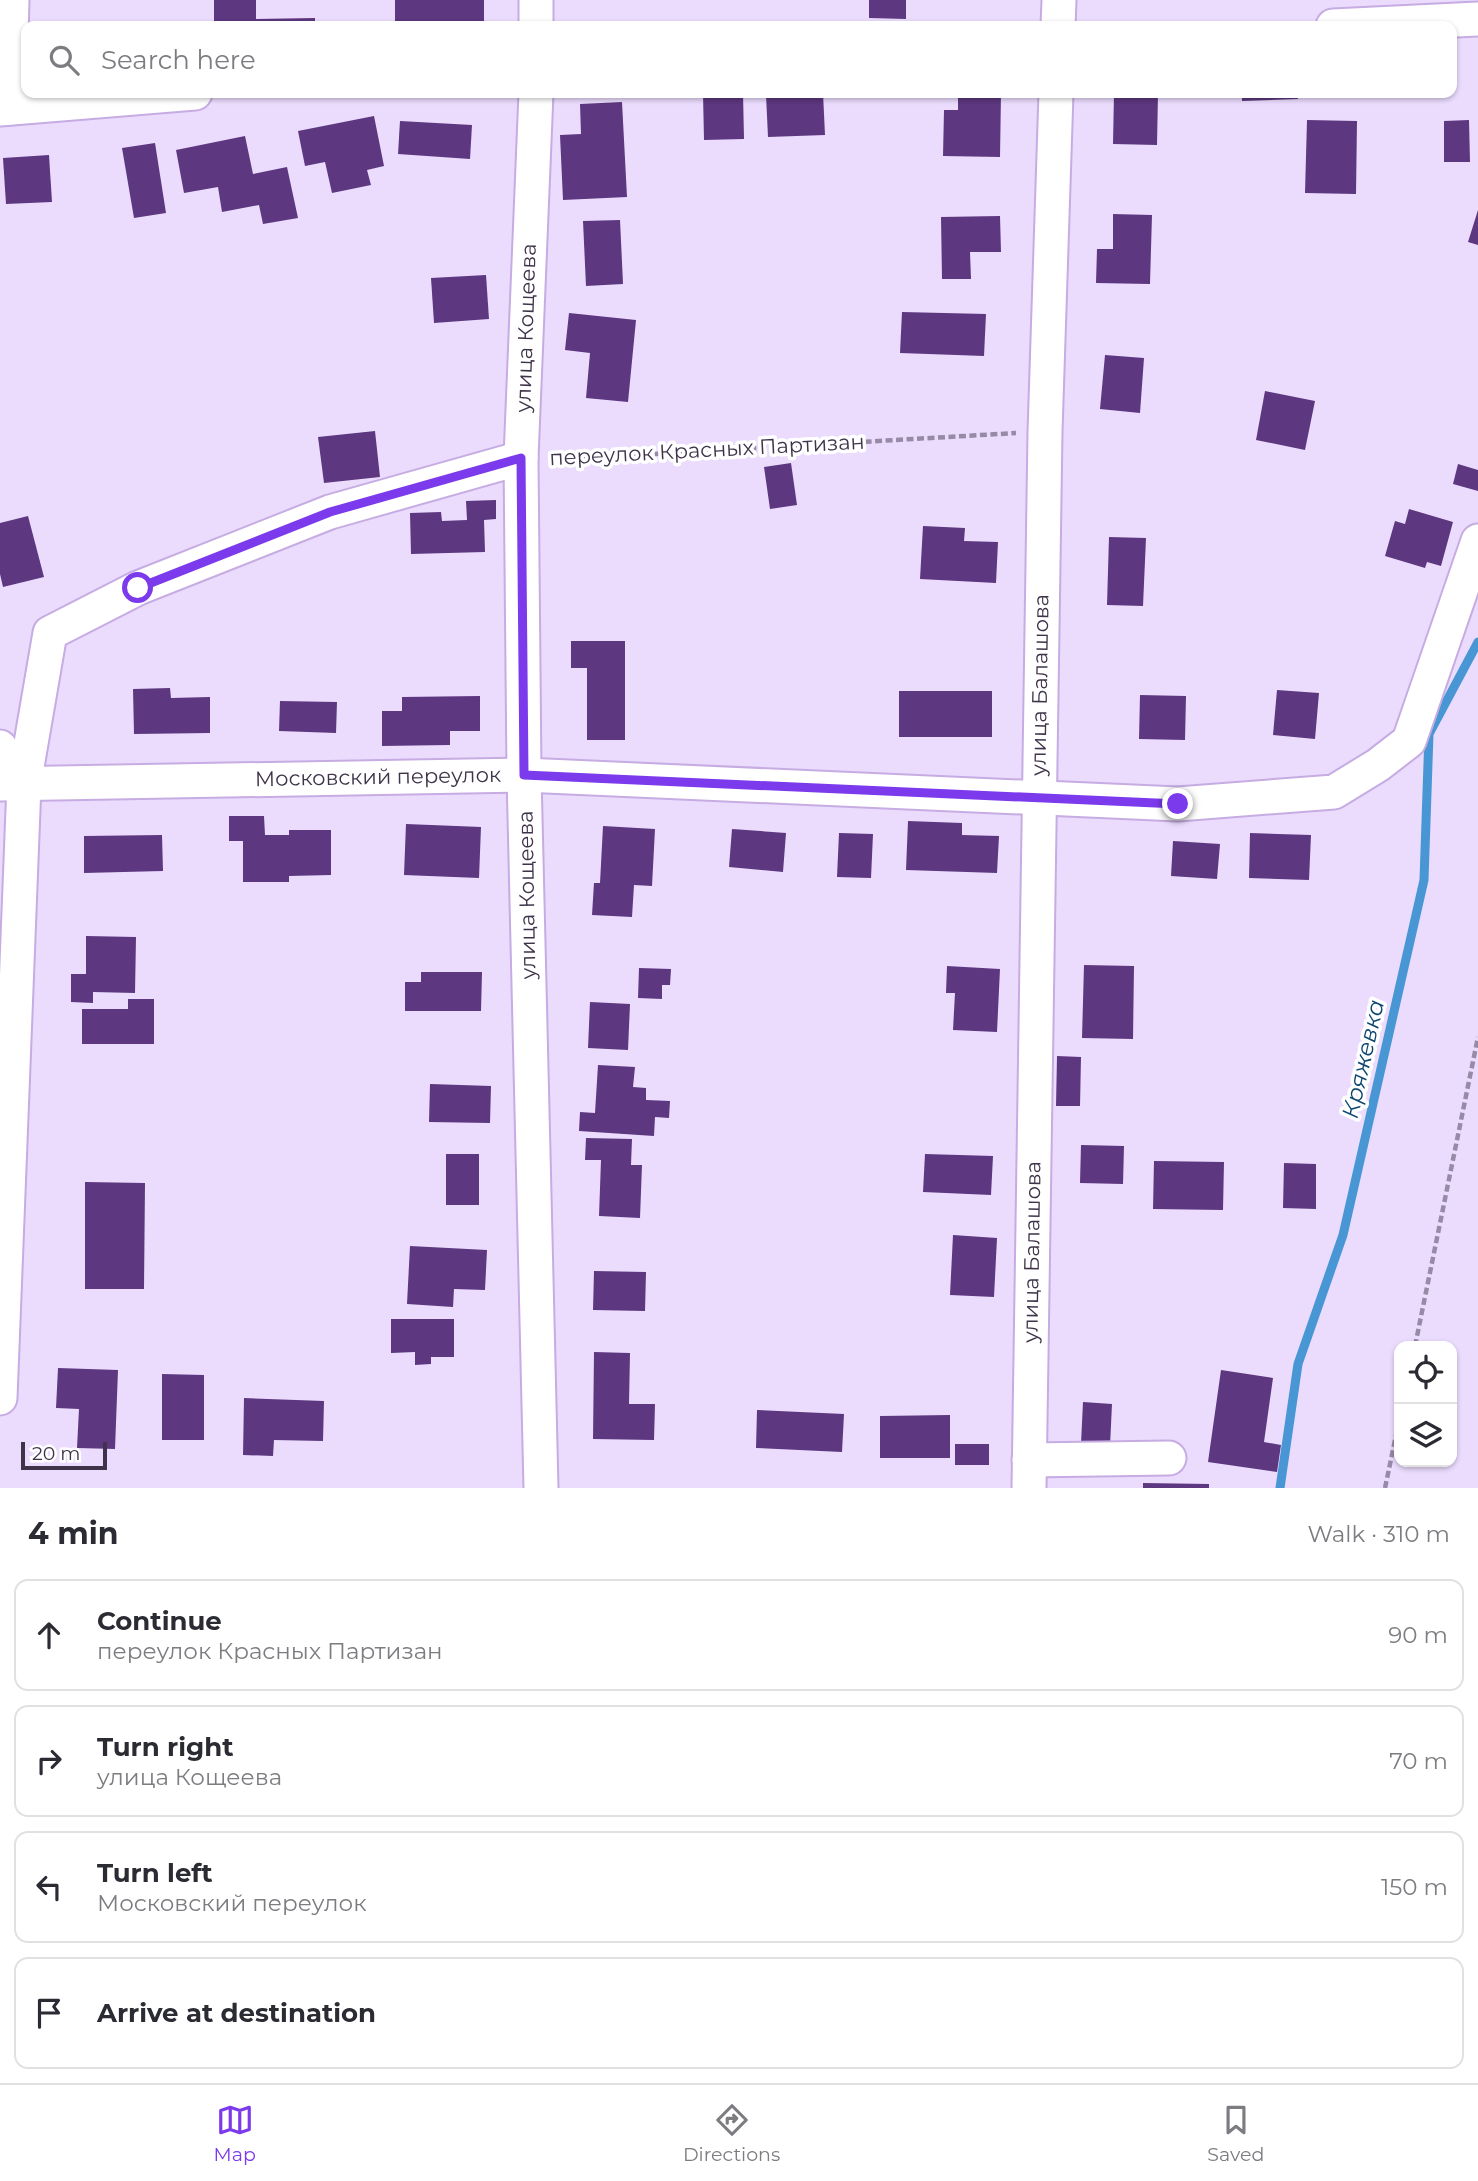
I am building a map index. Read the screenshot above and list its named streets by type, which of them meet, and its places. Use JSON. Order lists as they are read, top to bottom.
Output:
{
  "streets": {
    "street": [
      "улица Кощеева",
      "переулок Красных Партизан",
      "улица Балашова",
      "Московский переулок"
    ]
  },
  "crossings": [
    ["улица Кощеева", "переулок Красных Партизан"],
    ["улица Кощеева", "Московский переулок"],
    ["переулок Красных Партизан", "улица Балашова"],
    ["переулок Красных Партизан", "Московский переулок"],
    ["улица Балашова", "Московский переулок"]
  ],
  "water": ["Кряжевка"],
  "scale_bar": "20 m",
  "page": {
    "search": "Search here",
    "scale": "20 m",
    "heading": ["4 min", "Walk · 310 m"],
    "list": [
      ["Continue", "переулок Красных Партизан", "90 m"],
      ["Turn right", "улица Кощеева", "70 m"],
      ["Turn left", "Московский переулок", "150 m"],
      "Arrive at destination"
    ],
    "nav": ["Map", "Directions", "Saved"]
  }
}
